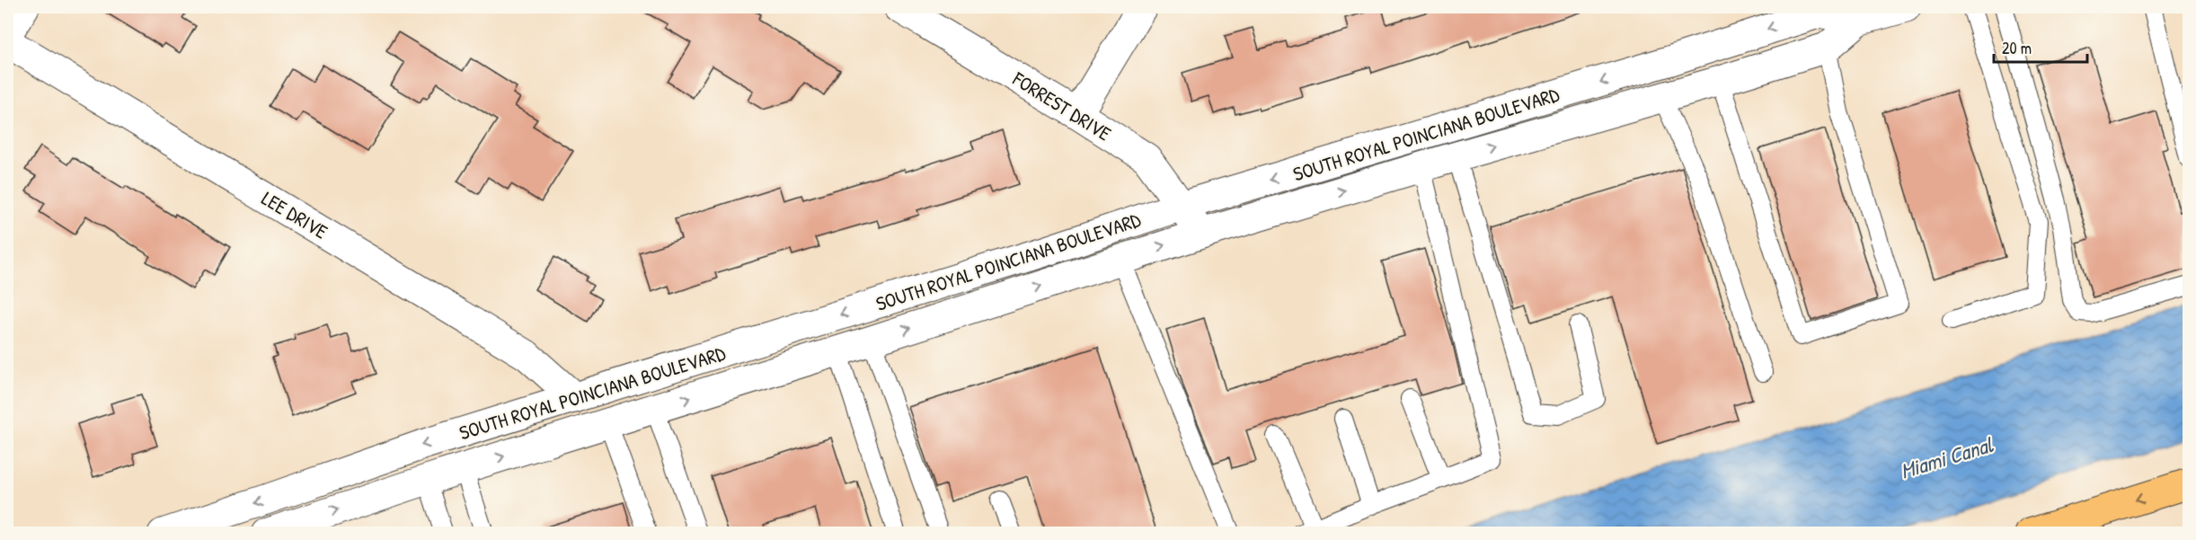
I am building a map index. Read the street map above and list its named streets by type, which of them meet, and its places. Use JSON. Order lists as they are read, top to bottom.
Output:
{
  "streets": {
    "street": ["FORREST DRIVE", "SOUTH ROYAL POINCIANA BOULEVARD", "LEE DRIVE"]
  },
  "crossings": [
    ["FORREST DRIVE", "SOUTH ROYAL POINCIANA BOULEVARD"],
    ["SOUTH ROYAL POINCIANA BOULEVARD", "LEE DRIVE"]
  ],
  "water": ["Miami Canal"],
  "scale_bar": "20 m"
}
